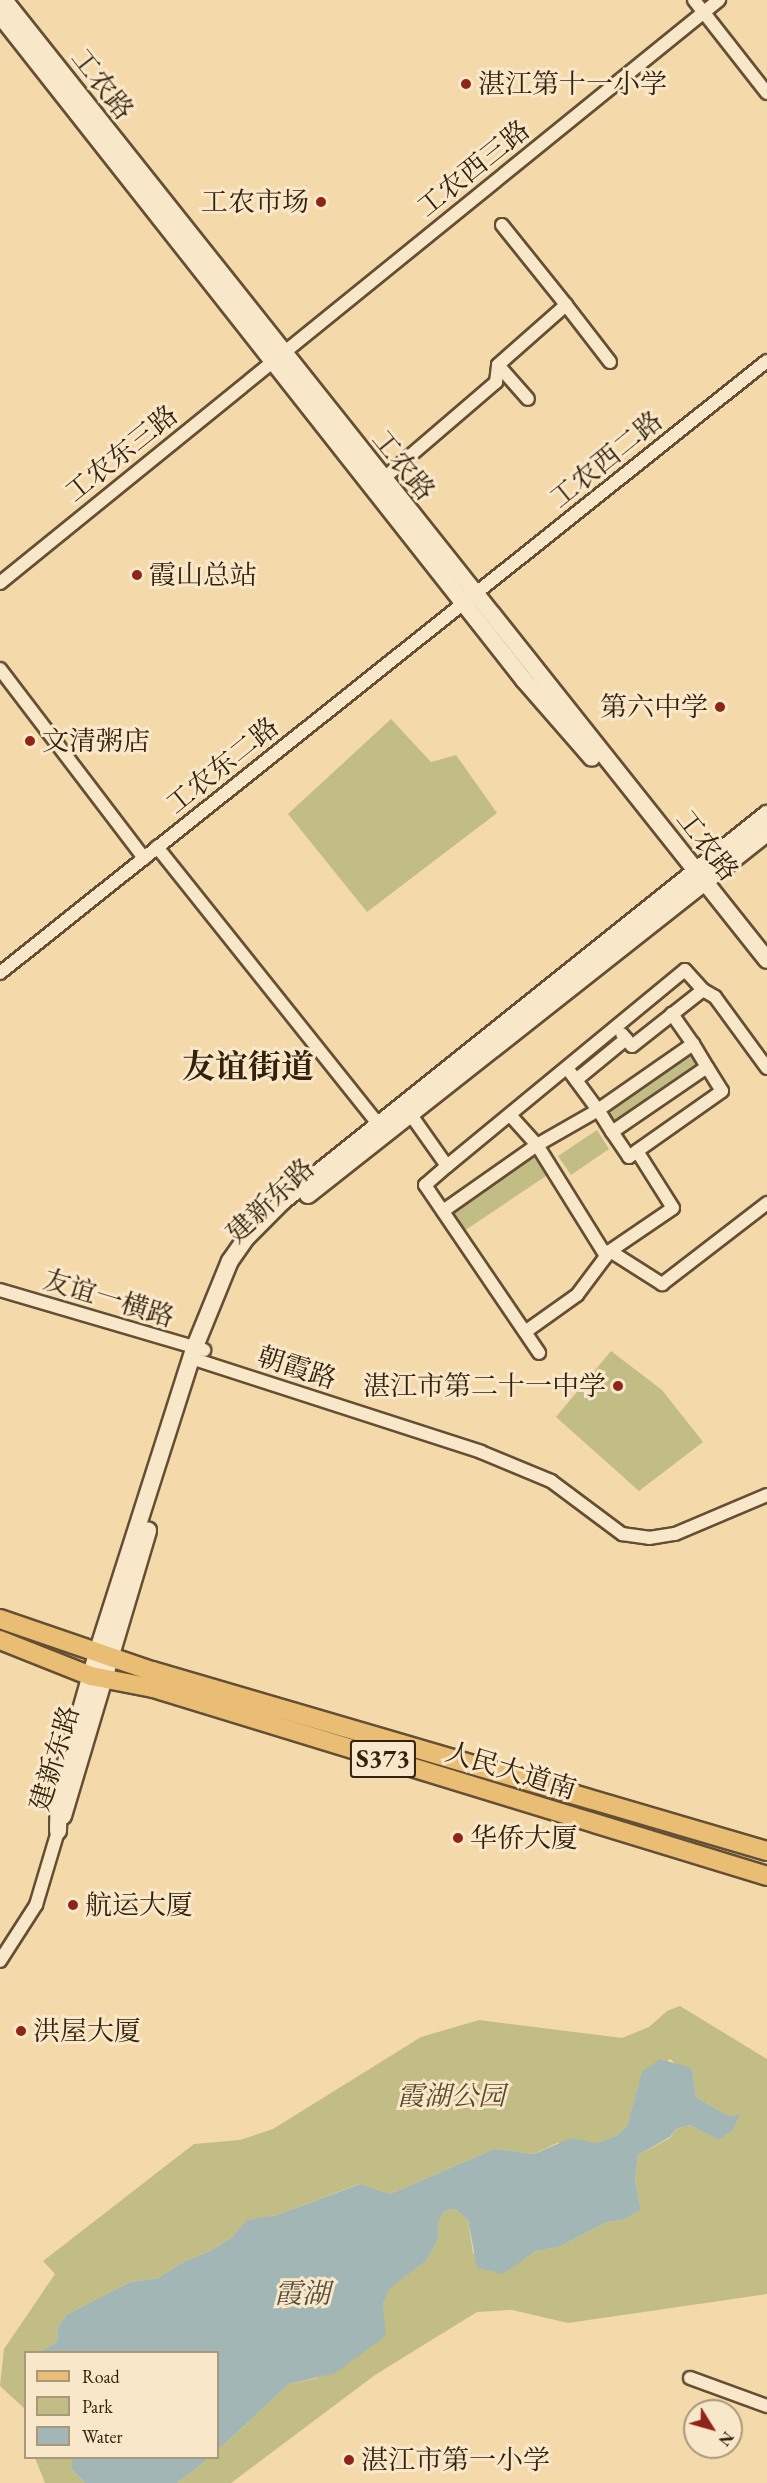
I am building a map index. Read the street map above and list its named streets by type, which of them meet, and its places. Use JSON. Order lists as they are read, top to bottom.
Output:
{
  "streets": {
    "main road": ["S373", "人民大道南"],
    "street": [
      "工农路",
      "工农西三路",
      "工农东三路",
      "工农西二路",
      "工农东二路",
      "建新东路",
      "友谊一横路",
      "朝霞路"
    ]
  },
  "crossings": [
    ["工农路", "工农西三路"],
    ["工农路", "工农东三路"],
    ["工农路", "工农西二路"],
    ["工农路", "工农东二路"],
    ["工农路", "建新东路"],
    ["工农西三路", "工农东三路"],
    ["工农西二路", "工农东二路"],
    ["建新东路", "友谊一横路"],
    ["建新东路", "朝霞路"],
    ["建新东路", "人民大道南"],
    ["友谊一横路", "朝霞路"]
  ],
  "districts": ["友谊街道"],
  "water": ["霞湖"],
  "parks": ["霞湖公园"],
  "places": [
    "湛江第十一小学",
    "工农市场",
    "霞山总站",
    "第六中学",
    "文清粥店",
    "湛江市第二十一中学",
    "华侨大厦",
    "航运大厦",
    "洪屋大厦",
    "湛江市第一小学"
  ],
  "legend": ["Road", "Park", "Water"],
  "north": "bottom right"
}
